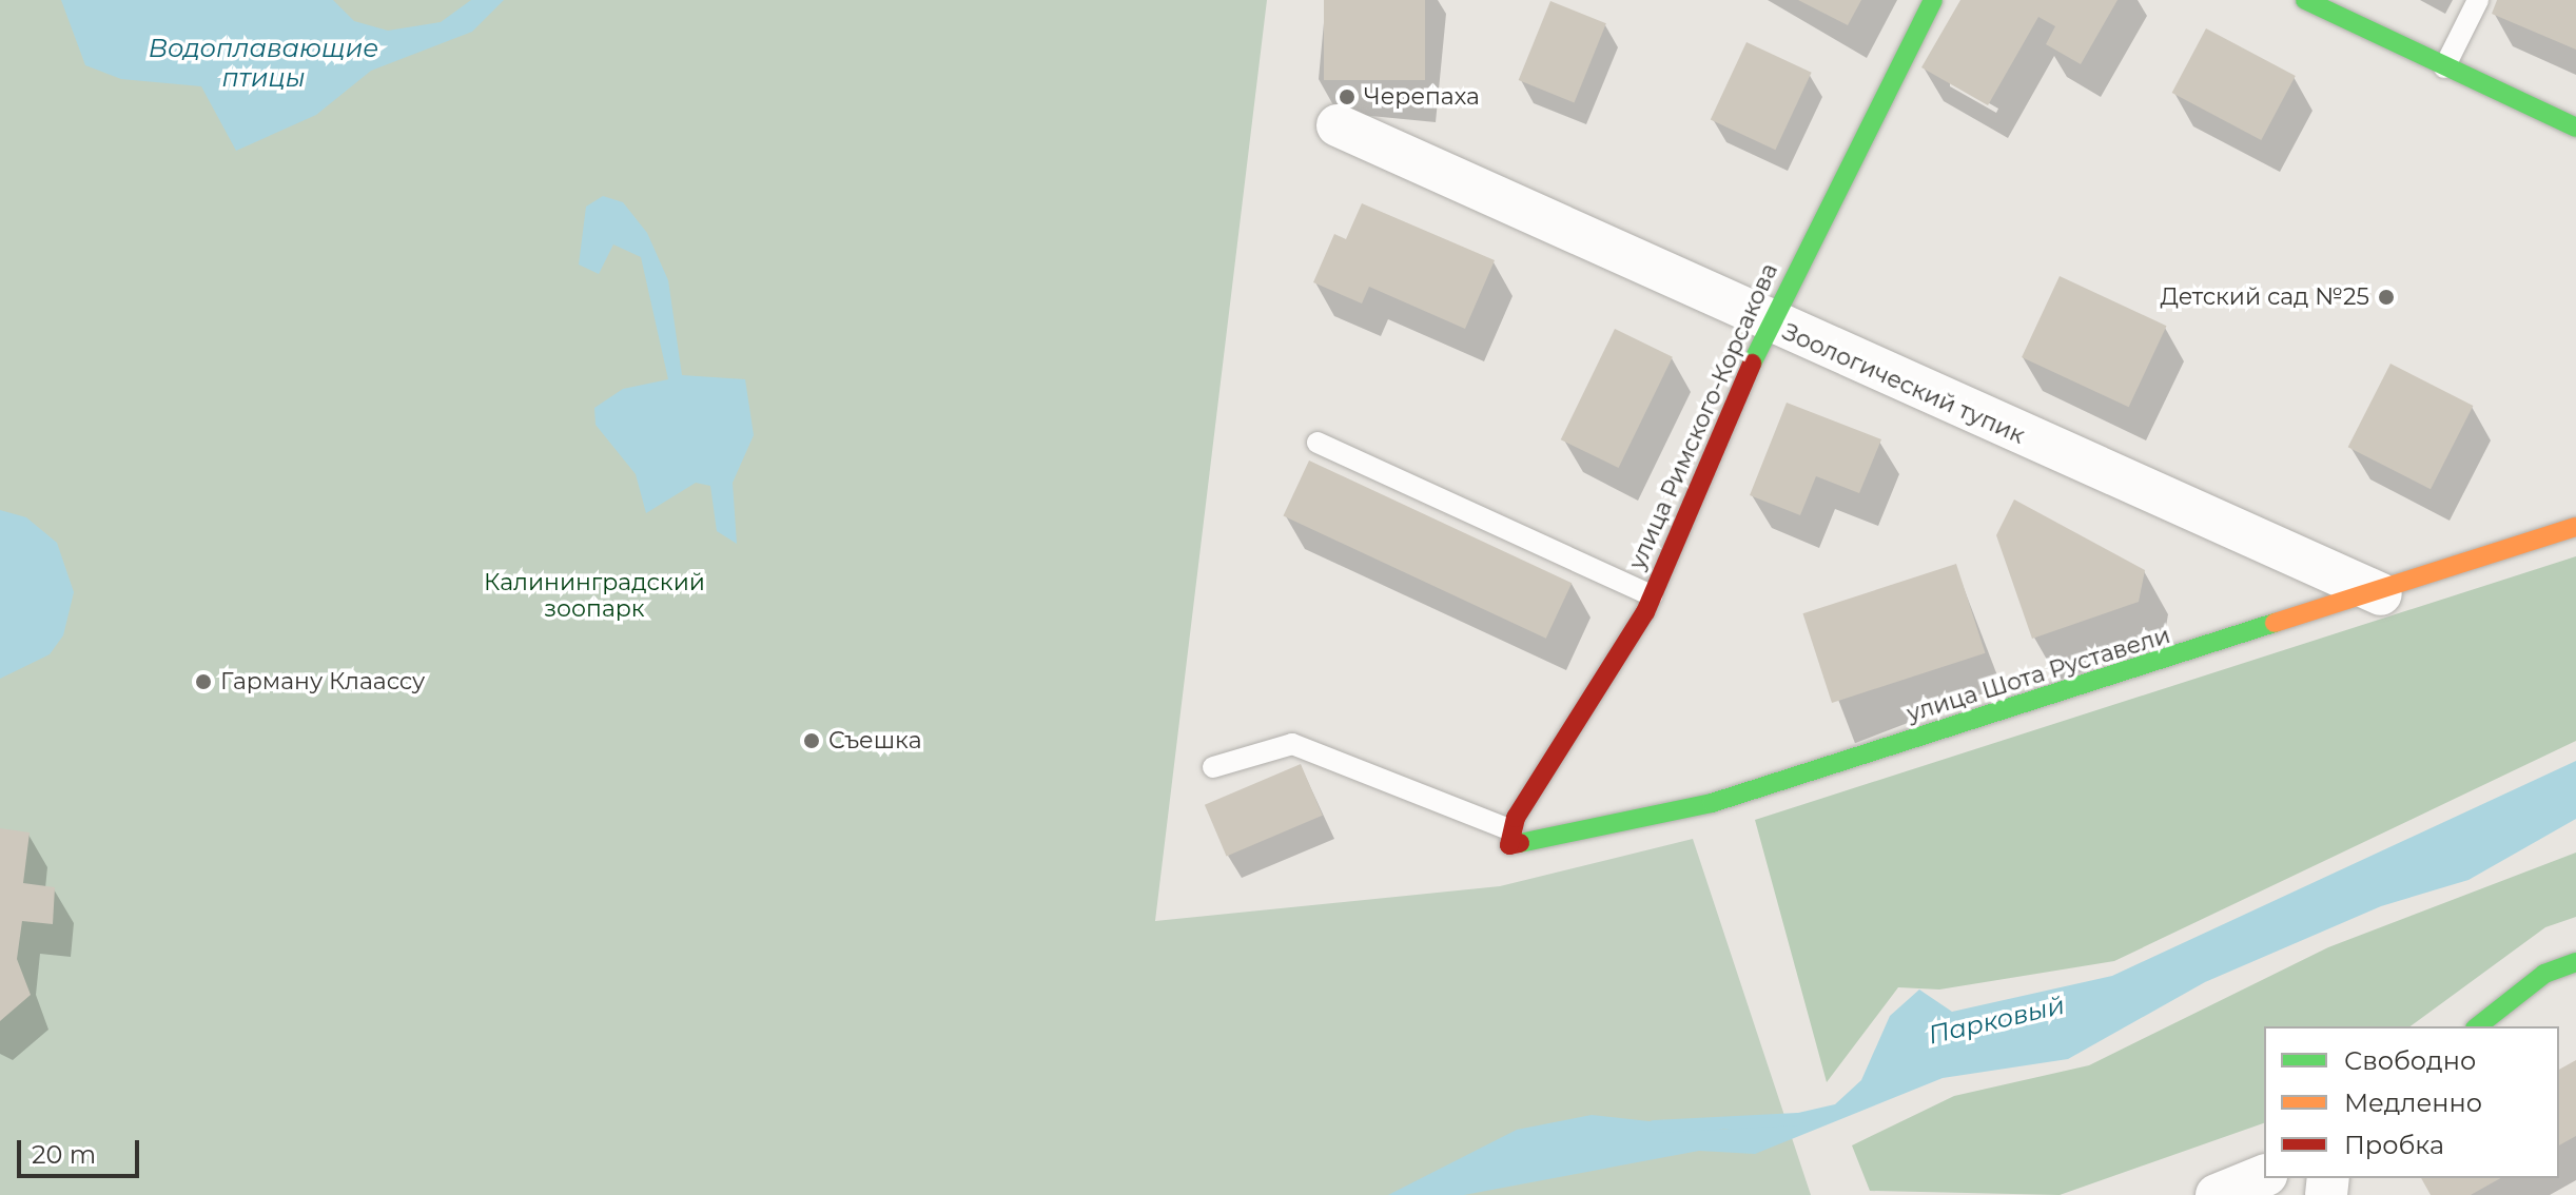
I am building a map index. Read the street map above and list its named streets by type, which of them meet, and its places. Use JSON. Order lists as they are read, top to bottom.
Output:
{
  "streets": {
    "street": ["Зоологический тупик", "улица Римского-Корсакова", "улица Шота Руставели"]
  },
  "crossings": [
    ["Зоологический тупик", "улица Римского-Корсакова"],
    ["Зоологический тупик", "улица Шота Руставели"],
    ["улица Римского-Корсакова", "улица Шота Руставели"]
  ],
  "water": ["Водоплавающие птицы", "Парковый"],
  "parks": ["Калининградский зоопарк"],
  "places": [
    "Черепаха",
    "Детский сад №25",
    "Гарману Клаассу",
    "Съешка"
  ],
  "legend": ["Свободно", "Медленно", "Пробка"],
  "scale_bar": "20 m"
}
